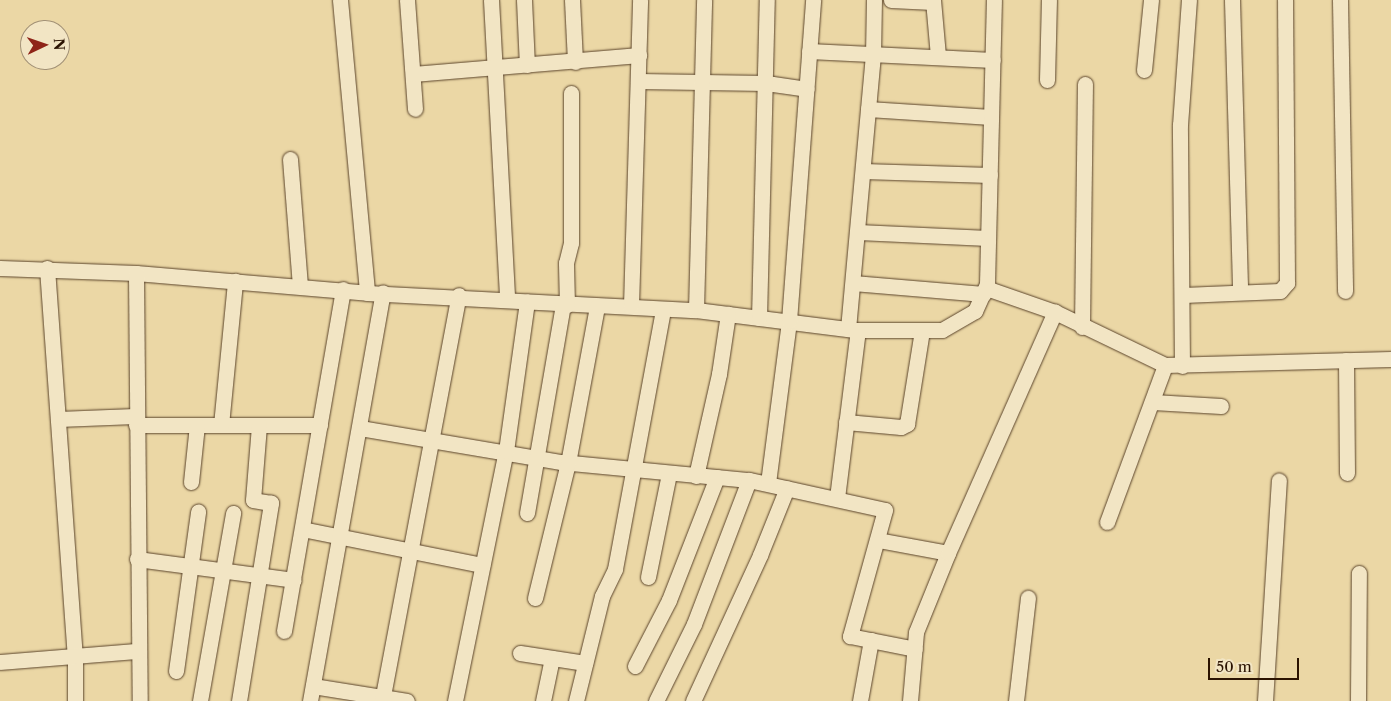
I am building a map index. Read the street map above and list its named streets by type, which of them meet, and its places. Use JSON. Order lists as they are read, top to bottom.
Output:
{
  "scale_bar": "50 m",
  "north": "right"
}
